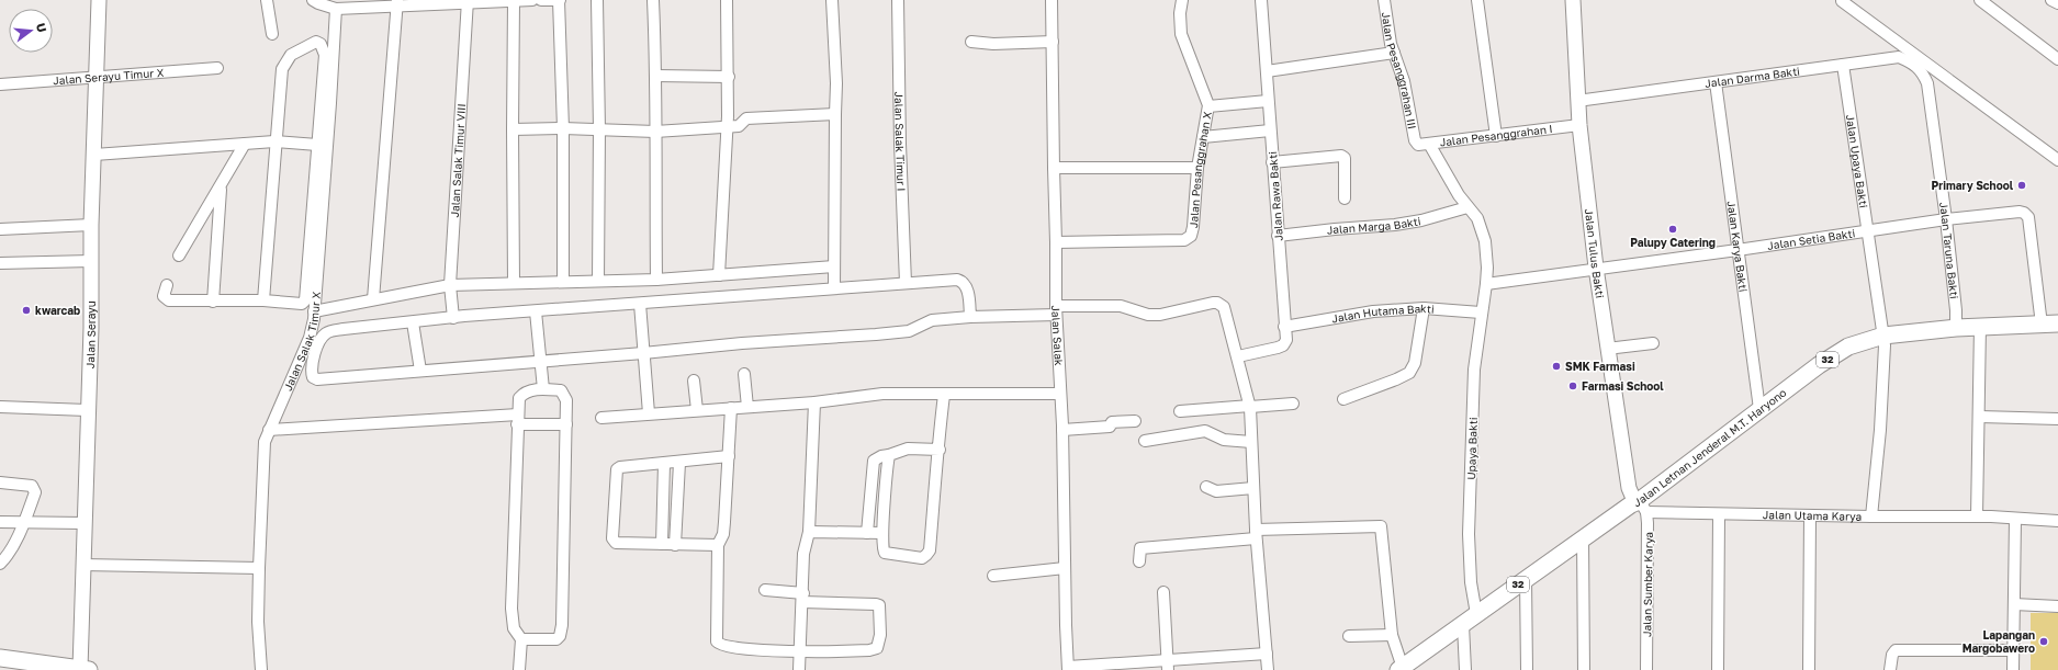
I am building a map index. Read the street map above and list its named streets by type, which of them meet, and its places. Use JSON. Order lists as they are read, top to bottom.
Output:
{
  "streets": {
    "highway": ["32", "Jalan Letnan Jenderal M.T. Haryono"],
    "main road": ["Jalan Tulus Bakti", "Jalan Serayu"],
    "street": [
      "Jalan Pesanggrahan III",
      "Jalan Serayu Timur X",
      "Jalan Darma Bakti",
      "Jalan Pesanggrahan I",
      "Jalan Salak Timur I",
      "Jalan Salak Timur VIII",
      "Jalan Upaya Bakti",
      "Jalan Pesanggrahan X",
      "Jalan Rawa Bakti",
      "Jalan Marga Bakti",
      "Jalan Setia Bakti",
      "Jalan Karya Bakti",
      "Jalan Taruna Bakti",
      "Jalan Hutama Bakti",
      "Jalan Salak",
      "Jalan Salak Timur X",
      "Upaya Bakti",
      "Jalan Utama Karya",
      "Jalan Sumber Karya"
    ]
  },
  "crossings": [
    ["Jalan Pesanggrahan III", "Jalan Pesanggrahan I"],
    ["Jalan Serayu Timur X", "Jalan Serayu"],
    ["Jalan Darma Bakti", "Jalan Upaya Bakti"],
    ["Jalan Darma Bakti", "Jalan Karya Bakti"],
    ["Jalan Darma Bakti", "Jalan Taruna Bakti"],
    ["Jalan Darma Bakti", "Jalan Tulus Bakti"],
    ["Jalan Pesanggrahan I", "Jalan Tulus Bakti"],
    ["Jalan Pesanggrahan I", "Upaya Bakti"],
    ["Jalan Upaya Bakti", "Jalan Setia Bakti"],
    ["Jalan Upaya Bakti", "Jalan Letnan Jenderal M.T. Haryono"],
    ["Jalan Upaya Bakti", "Jalan Utama Karya"],
    ["Jalan Pesanggrahan X", "Jalan Salak"],
    ["Jalan Rawa Bakti", "Jalan Marga Bakti"],
    ["Jalan Rawa Bakti", "Jalan Hutama Bakti"],
    ["Jalan Marga Bakti", "Upaya Bakti"],
    ["Jalan Setia Bakti", "Jalan Karya Bakti"],
    ["Jalan Setia Bakti", "Jalan Taruna Bakti"],
    ["Jalan Setia Bakti", "Jalan Tulus Bakti"],
    ["Jalan Setia Bakti", "Jalan Letnan Jenderal M.T. Haryono"],
    ["Jalan Setia Bakti", "Upaya Bakti"],
    ["Jalan Karya Bakti", "Jalan Letnan Jenderal M.T. Haryono"],
    ["Jalan Taruna Bakti", "Jalan Letnan Jenderal M.T. Haryono"],
    ["Jalan Tulus Bakti", "Jalan Letnan Jenderal M.T. Haryono"],
    ["Jalan Tulus Bakti", "Jalan Utama Karya"],
    ["Jalan Tulus Bakti", "Jalan Sumber Karya"],
    ["Jalan Hutama Bakti", "Upaya Bakti"],
    ["Jalan Letnan Jenderal M.T. Haryono", "Upaya Bakti"],
    ["Jalan Letnan Jenderal M.T. Haryono", "Jalan Utama Karya"],
    ["Jalan Letnan Jenderal M.T. Haryono", "Jalan Sumber Karya"],
    ["Jalan Utama Karya", "Jalan Sumber Karya"]
  ],
  "places": [
    "Primary School",
    "Palupy Catering",
    "kwarcab",
    "SMK Farmasi",
    "Farmasi School",
    "Lapangan Margobawero"
  ],
  "north": "right"
}
